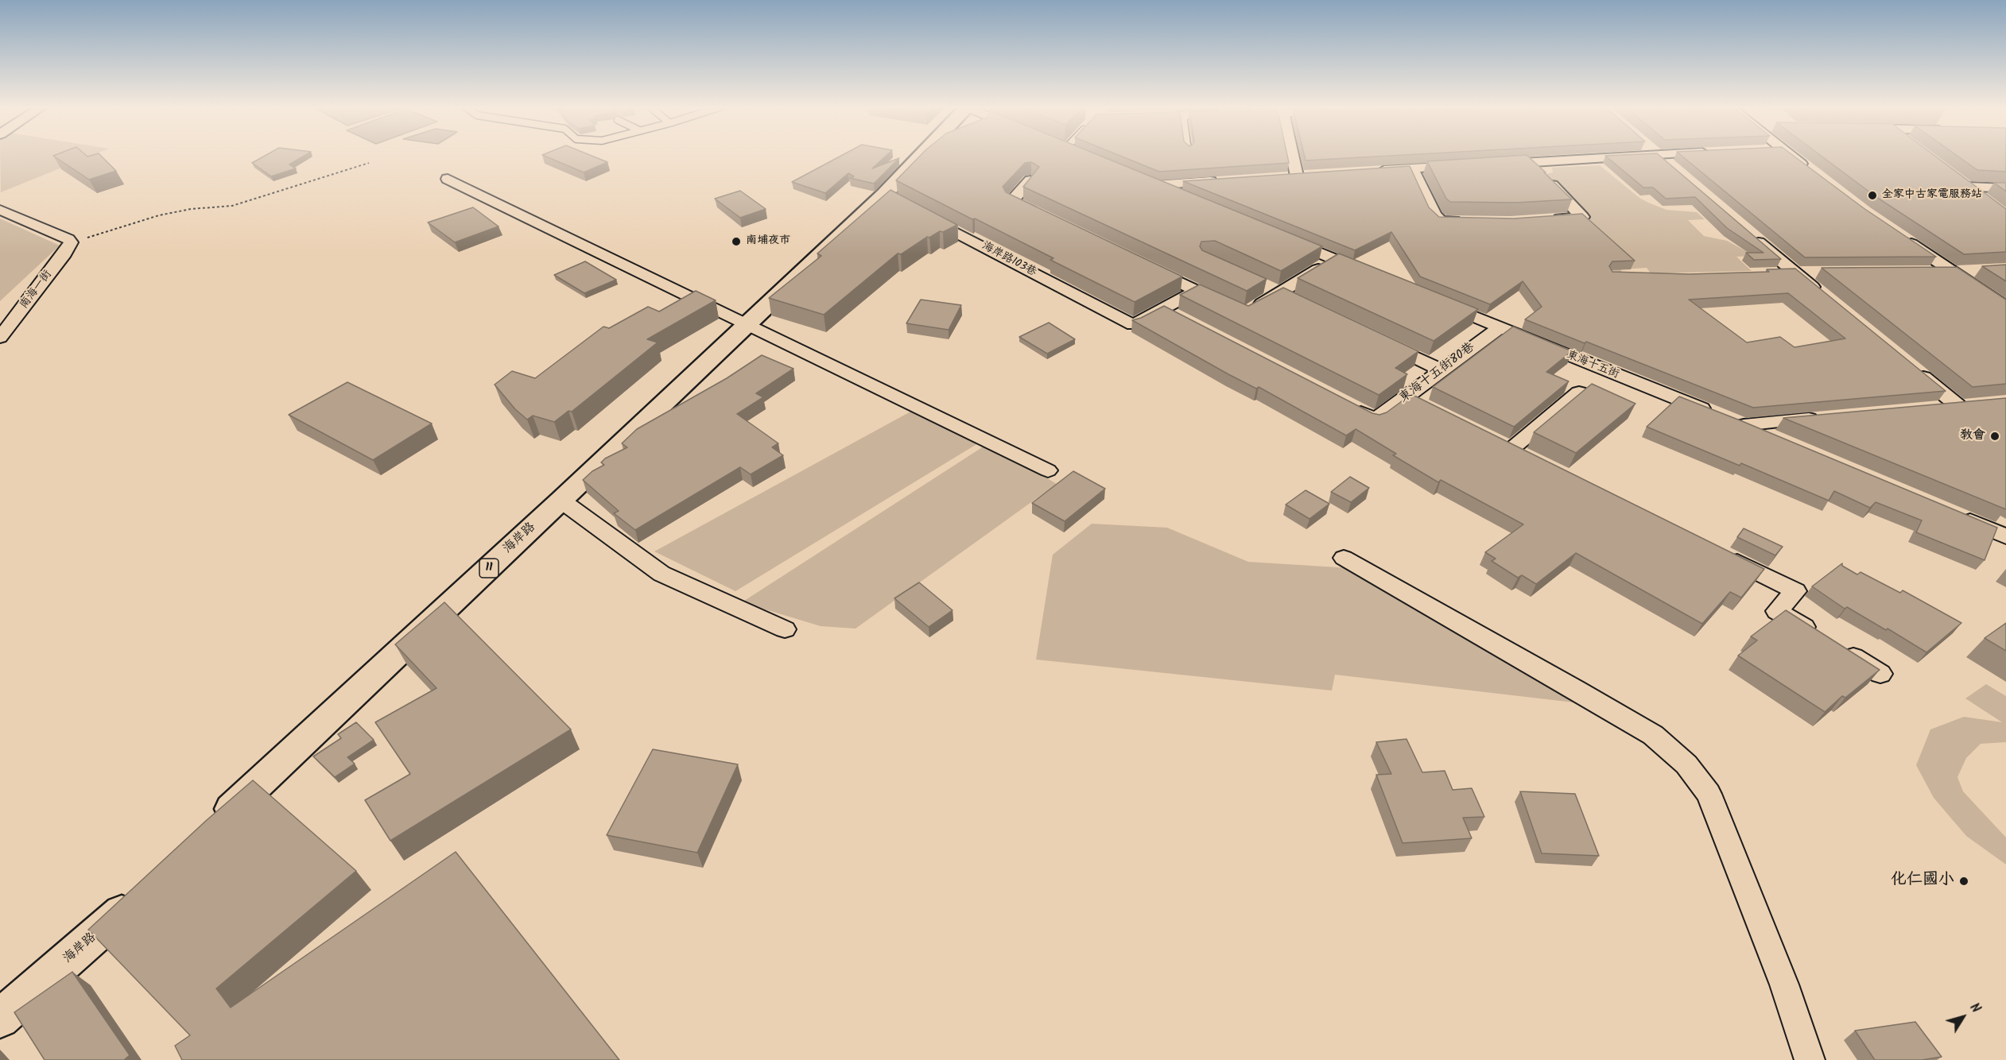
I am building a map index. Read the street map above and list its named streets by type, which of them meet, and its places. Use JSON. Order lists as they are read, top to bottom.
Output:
{
  "streets": {
    "main road": ["海岸路", "11"],
    "street": [
      "海岸路103巷",
      "南海一街",
      "東海十五街",
      "東海十五街80巷"
    ]
  },
  "crossings": [
    ["東海十五街", "東海十五街80巷"]
  ],
  "places": [
    "全家中古家電服務站",
    "南埔夜市",
    "教會",
    "化仁國小"
  ],
  "north": "top right"
}
